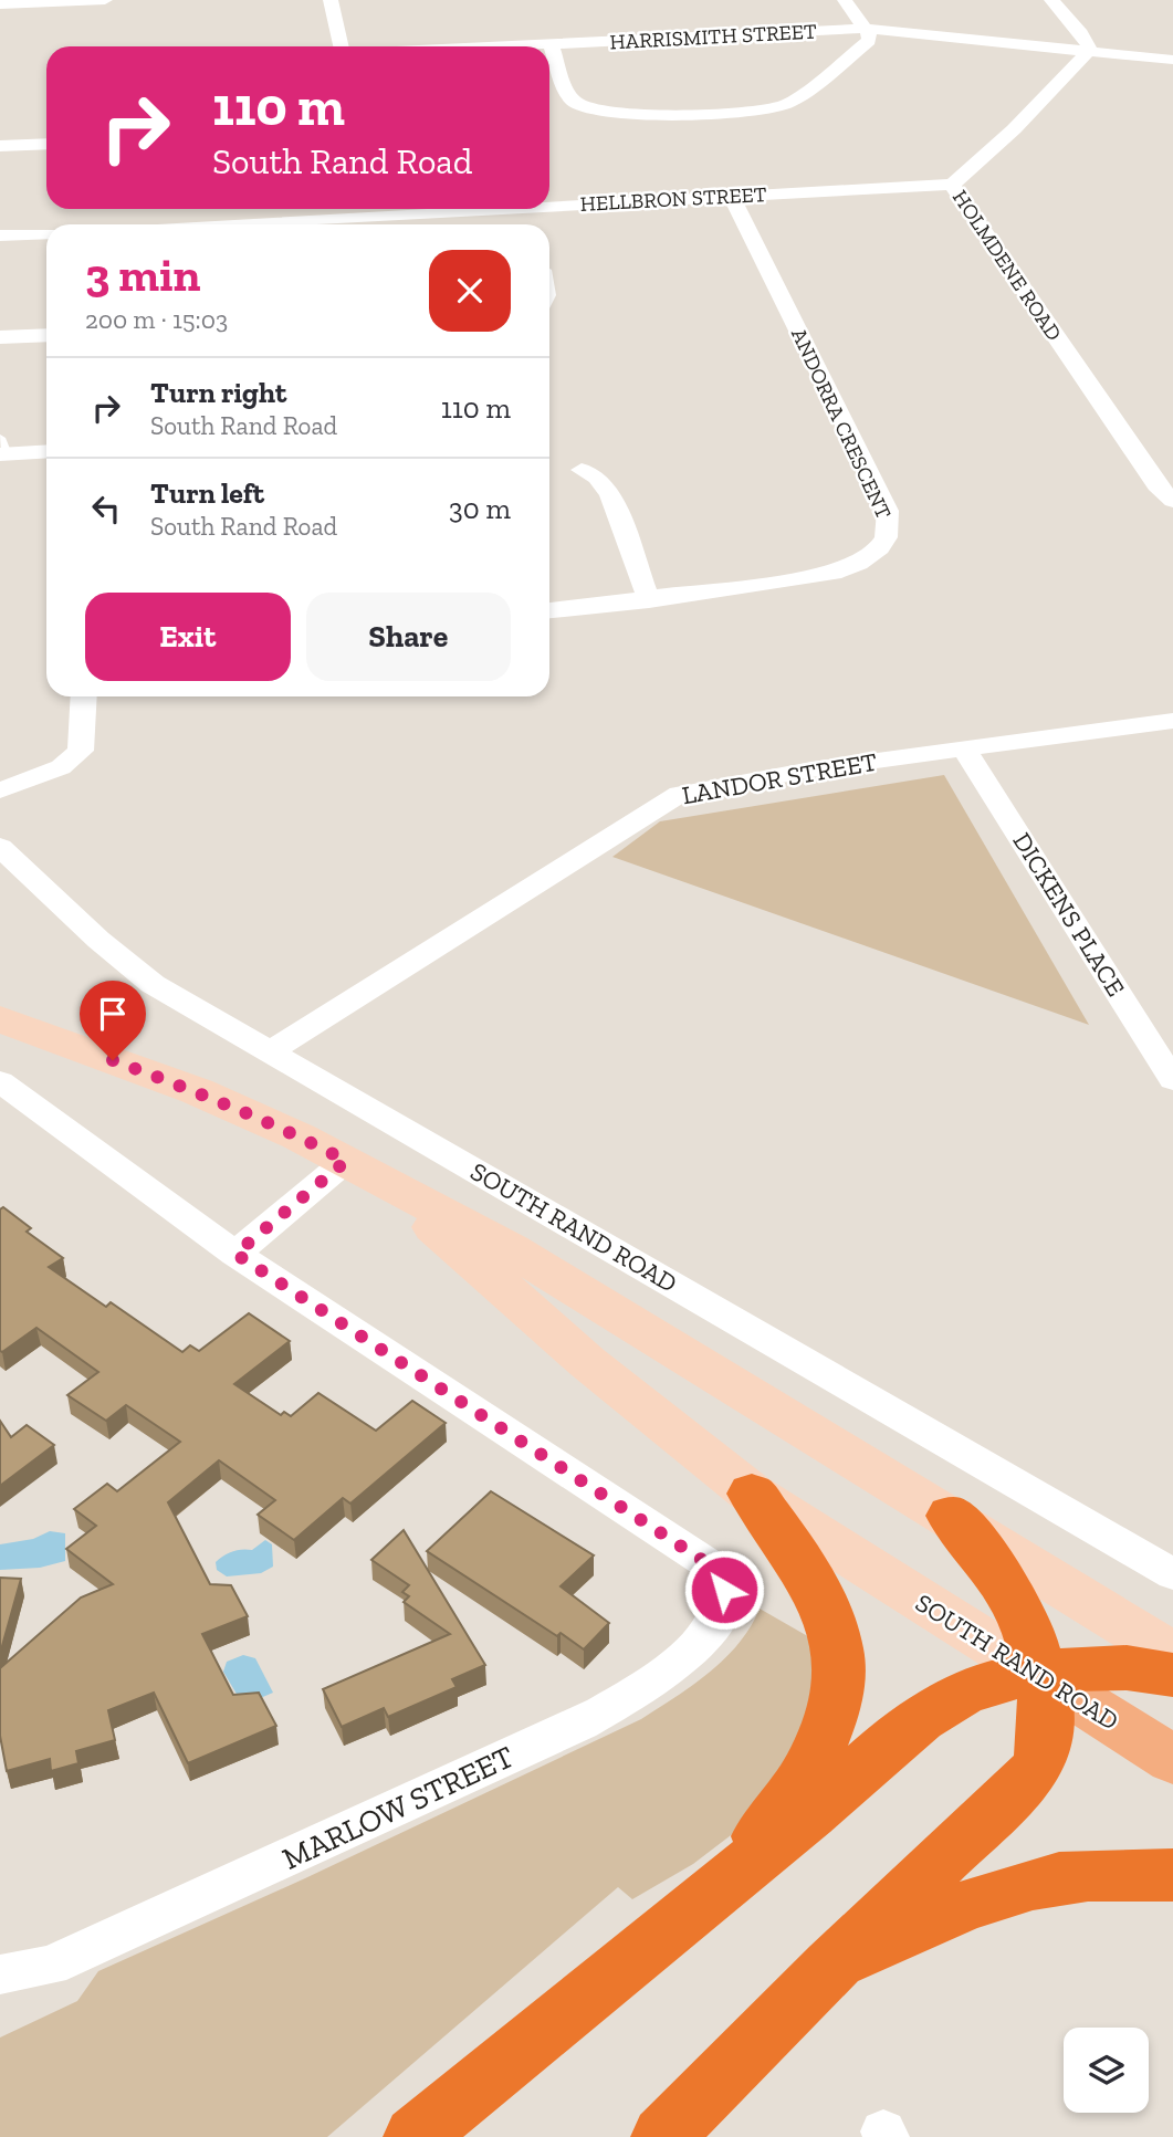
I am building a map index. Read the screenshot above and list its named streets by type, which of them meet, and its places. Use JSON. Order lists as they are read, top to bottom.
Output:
{
  "streets": {
    "main road": ["SOUTH RAND ROAD"],
    "street": [
      "HARRISMITH STREET",
      "HELLBRON STREET",
      "HOLMDENE ROAD",
      "ANDORRA CRESCENT",
      "LANDOR STREET",
      "DICKENS PLACE",
      "MARLOW STREET"
    ]
  },
  "crossings": [
    ["HARRISMITH STREET", "HOLMDENE ROAD"],
    ["HELLBRON STREET", "HOLMDENE ROAD"],
    ["HELLBRON STREET", "ANDORRA CRESCENT"],
    ["LANDOR STREET", "DICKENS PLACE"],
    ["LANDOR STREET", "SOUTH RAND ROAD"]
  ],
  "page": {
    "turn": ["110 m", "South Rand Road"],
    "heading": ["3 min", "200 m · 15:03"],
    "list": [
      {
        "name": "Turn right",
        "note": "South Rand Road",
        "value": "110 m"
      },
      {
        "name": "Turn left",
        "note": "South Rand Road",
        "value": "30 m"
      }
    ],
    "buttons": ["Exit", "Share"]
  }
}
